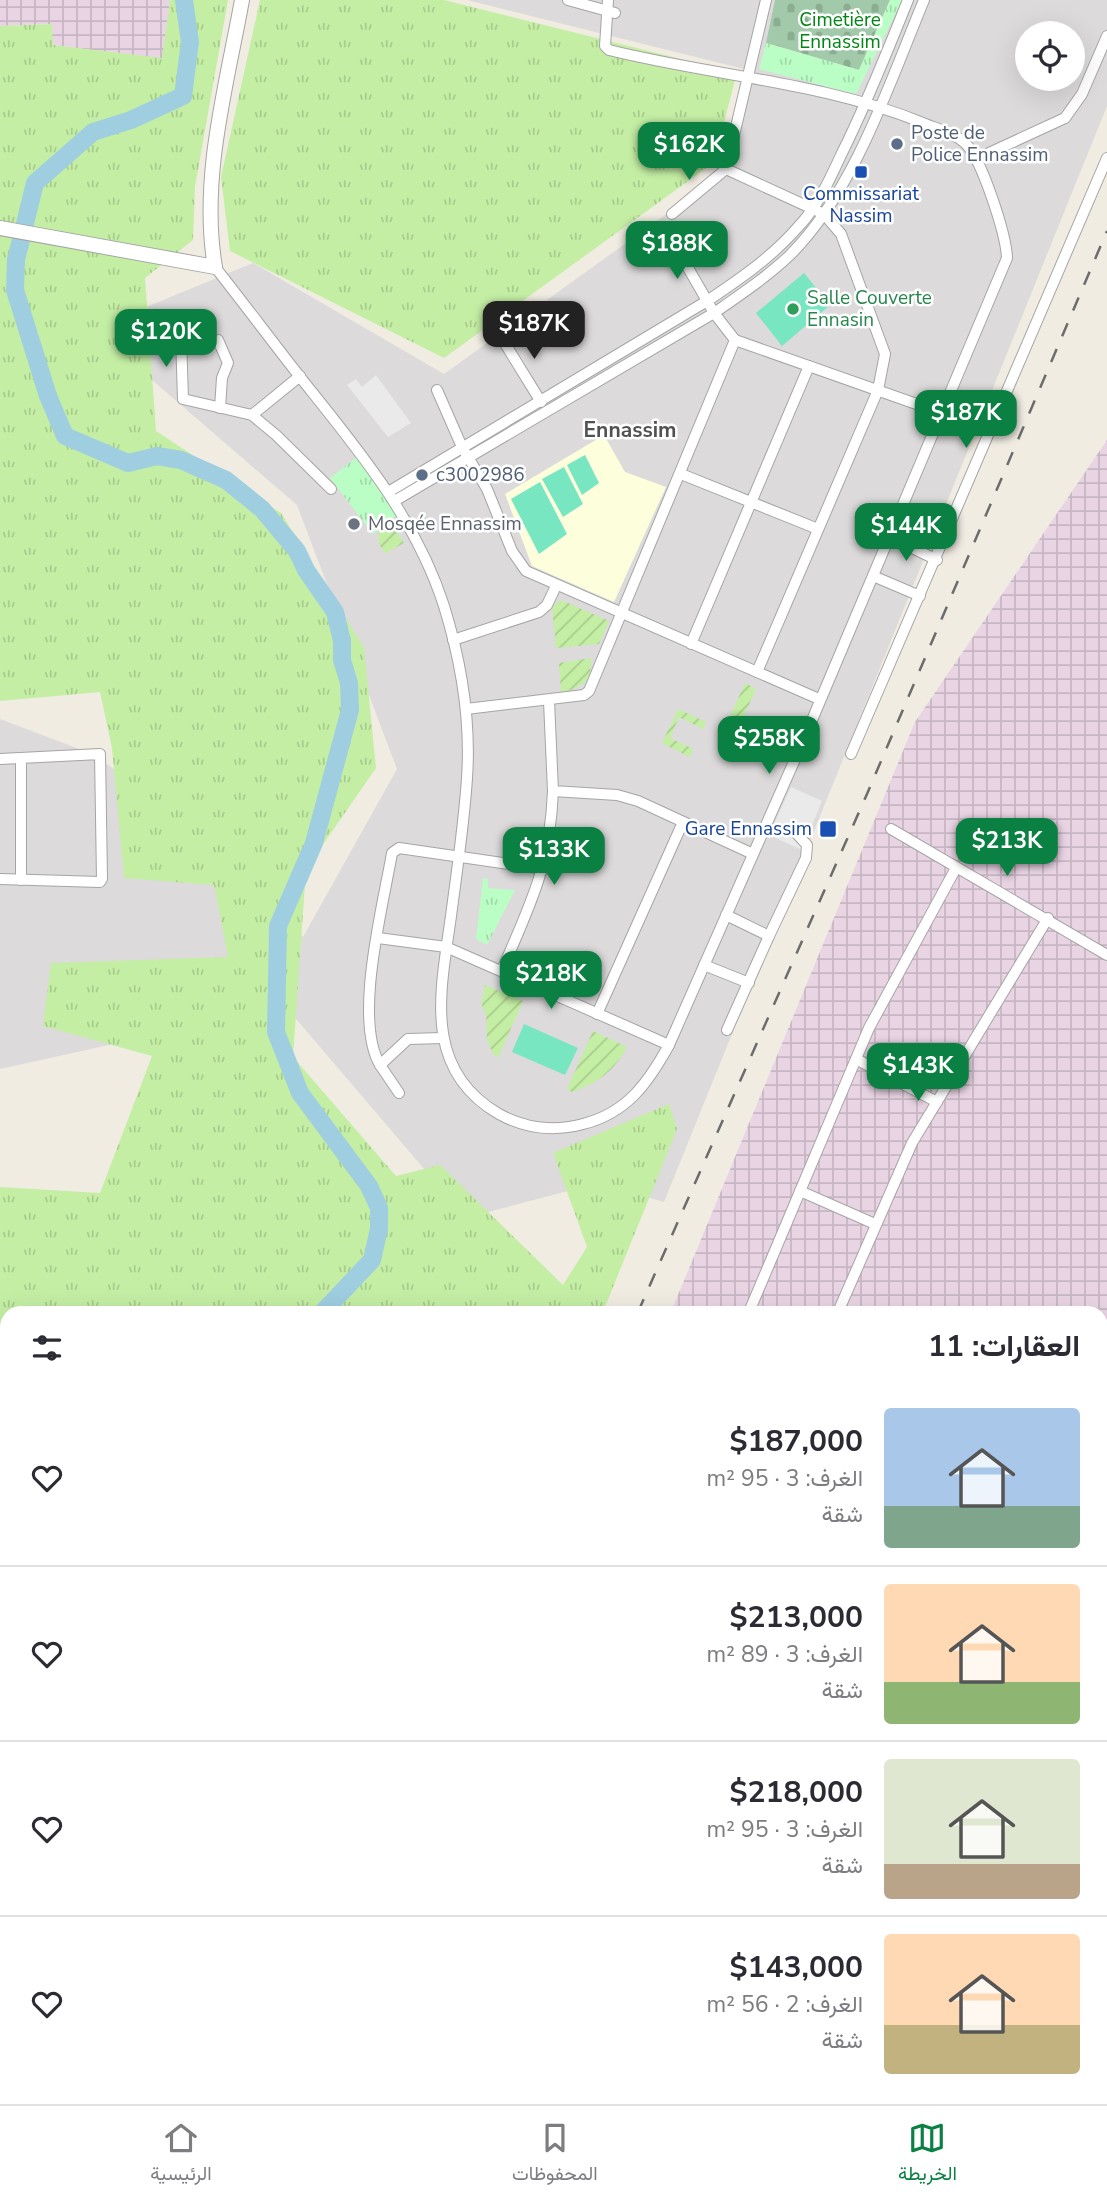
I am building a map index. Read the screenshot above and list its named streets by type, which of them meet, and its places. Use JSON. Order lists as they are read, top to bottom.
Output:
{
  "districts": ["Ennassim"],
  "parks": ["Cimetière Ennassim"],
  "places": {
    "other": [
      "Poste de Police Ennassim",
      "Salle Couverte Ennasin",
      "c3002986",
      "Mosqée Ennassim"
    ],
    "transit": ["Commissariat Nassim", "Gare Ennassim"]
  },
  "page": {
    "price": [
      "$162K",
      "$188K",
      "$187K",
      "$120K",
      "$187K",
      "$144K",
      "$258K",
      "$213K",
      "$133K",
      "$218K",
      "$143K"
    ],
    "heading": "العقارات: 11",
    "list": [
      {
        "name": "$187,000",
        "note": "الغرف: 3 · 95 m² · شقة"
      },
      {
        "name": "$213,000",
        "note": "الغرف: 3 · 89 m² · شقة"
      },
      {
        "name": "$218,000",
        "note": "الغرف: 3 · 95 m² · شقة"
      },
      {
        "name": "$143,000",
        "note": "الغرف: 2 · 56 m² · شقة"
      }
    ],
    "tabs": ["الخريطة", "المحفوظات", "الرئيسية"]
  }
}
